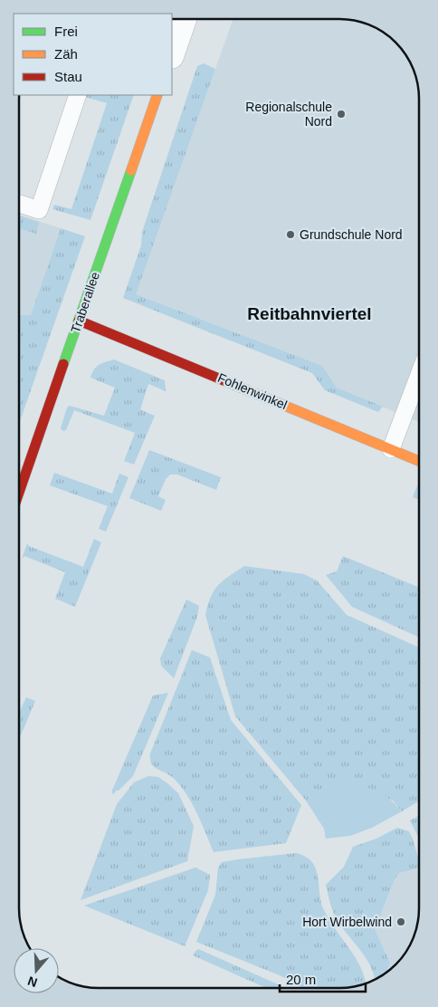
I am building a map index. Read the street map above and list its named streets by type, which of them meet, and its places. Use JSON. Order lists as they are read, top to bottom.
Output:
{
  "streets": {
    "street": ["Traberallee", "Fohlenwinkel"]
  },
  "crossings": [
    ["Traberallee", "Fohlenwinkel"]
  ],
  "districts": ["Reitbahnviertel"],
  "places": ["Regionalschule Nord", "Grundschule Nord", "Hort Wirbelwind"],
  "legend": ["Frei", "Zäh", "Stau"],
  "scale_bar": "20 m",
  "north": "bottom"
}
